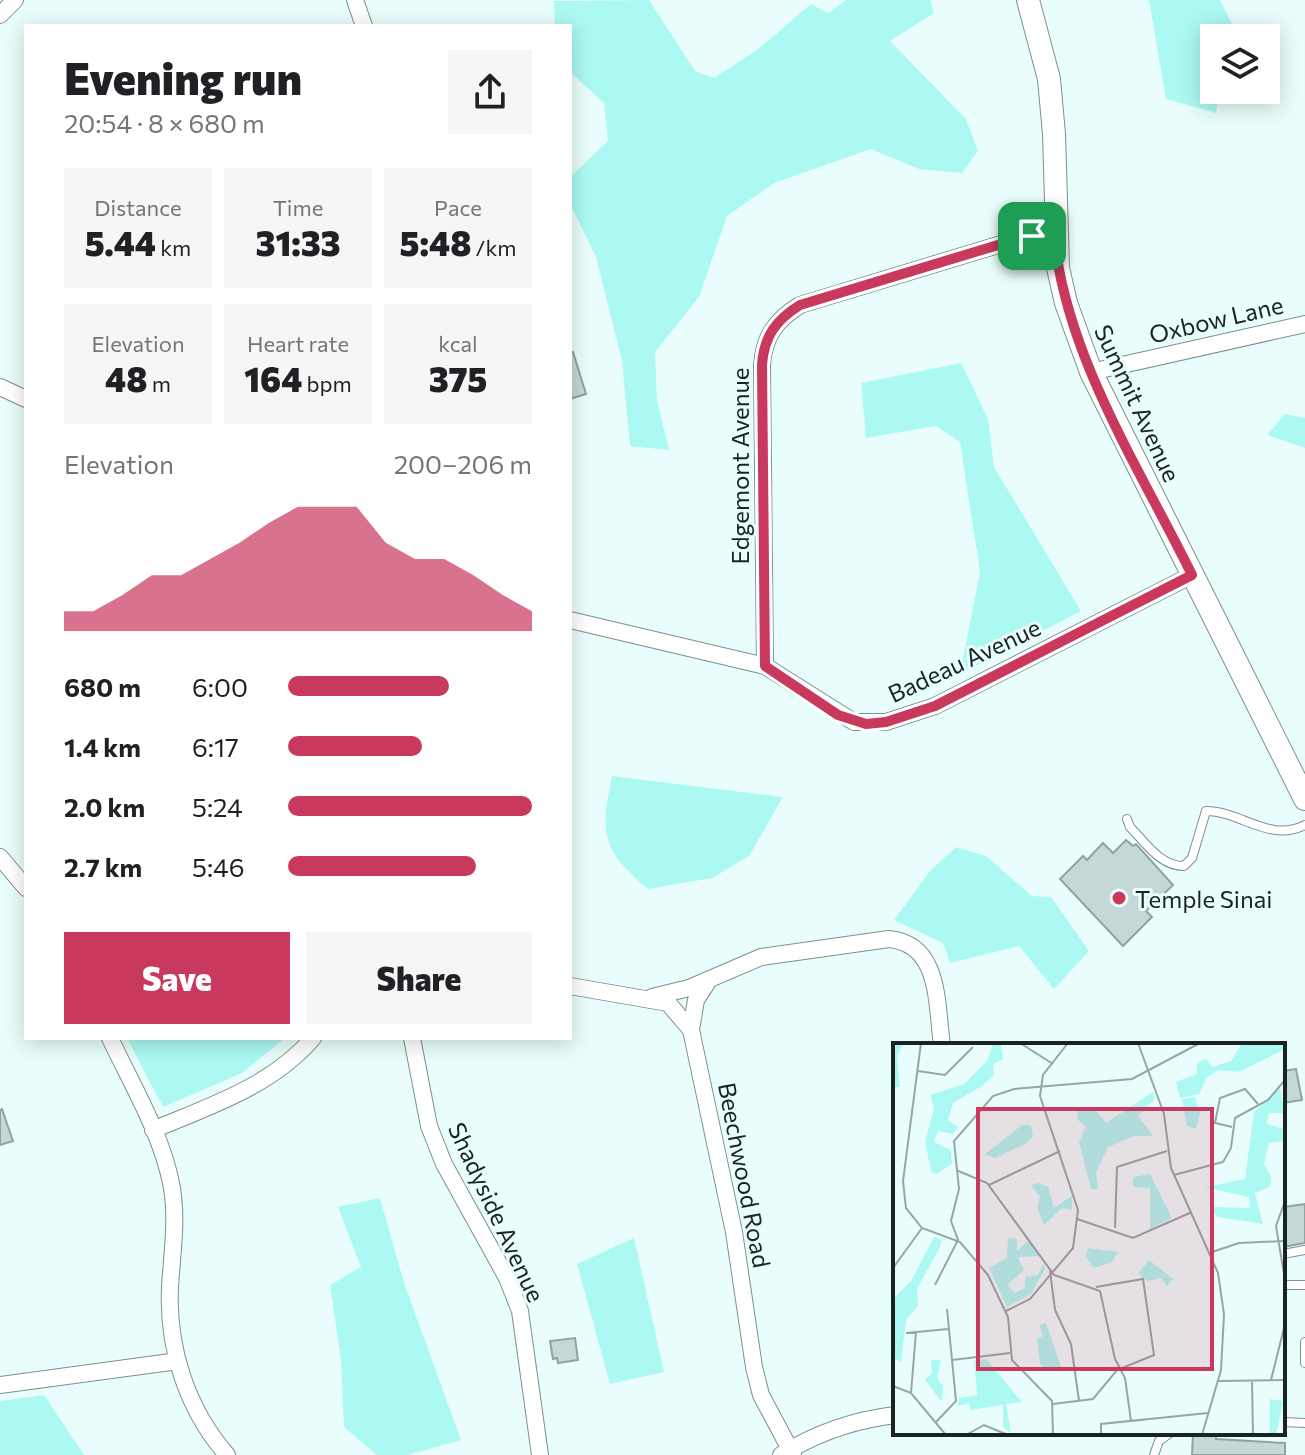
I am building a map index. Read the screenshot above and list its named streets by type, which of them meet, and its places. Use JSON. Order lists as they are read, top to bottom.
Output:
{
  "streets": {
    "street": [
      "Oxbow Lane",
      "Summit Avenue",
      "Edgemont Avenue",
      "Badeau Avenue",
      "Beechwood Road",
      "Shadyside Avenue"
    ]
  },
  "crossings": [
    ["Oxbow Lane", "Summit Avenue"],
    ["Summit Avenue", "Edgemont Avenue"],
    ["Summit Avenue", "Badeau Avenue"],
    ["Edgemont Avenue", "Badeau Avenue"]
  ],
  "places": ["Temple Sinai"],
  "page": {
    "heading": ["Evening run", "20:54 · 8 × 680 m"],
    "stats": [
      ["Distance", "5.44 km"],
      ["Time", "31:33"],
      ["Pace", "5:48 /km"],
      ["Elevation", "48 m"],
      ["Heart rate", "164 bpm"],
      ["kcal", "375"]
    ],
    "chart": ["Elevation", "200–206 m"],
    "list": [
      {
        "name": "680 m",
        "note": "6:00"
      },
      {
        "name": "1.4 km",
        "note": "6:17"
      },
      {
        "name": "2.0 km",
        "note": "5:24"
      },
      {
        "name": "2.7 km",
        "note": "5:46"
      }
    ],
    "buttons": ["Save", "Share"]
  }
}
